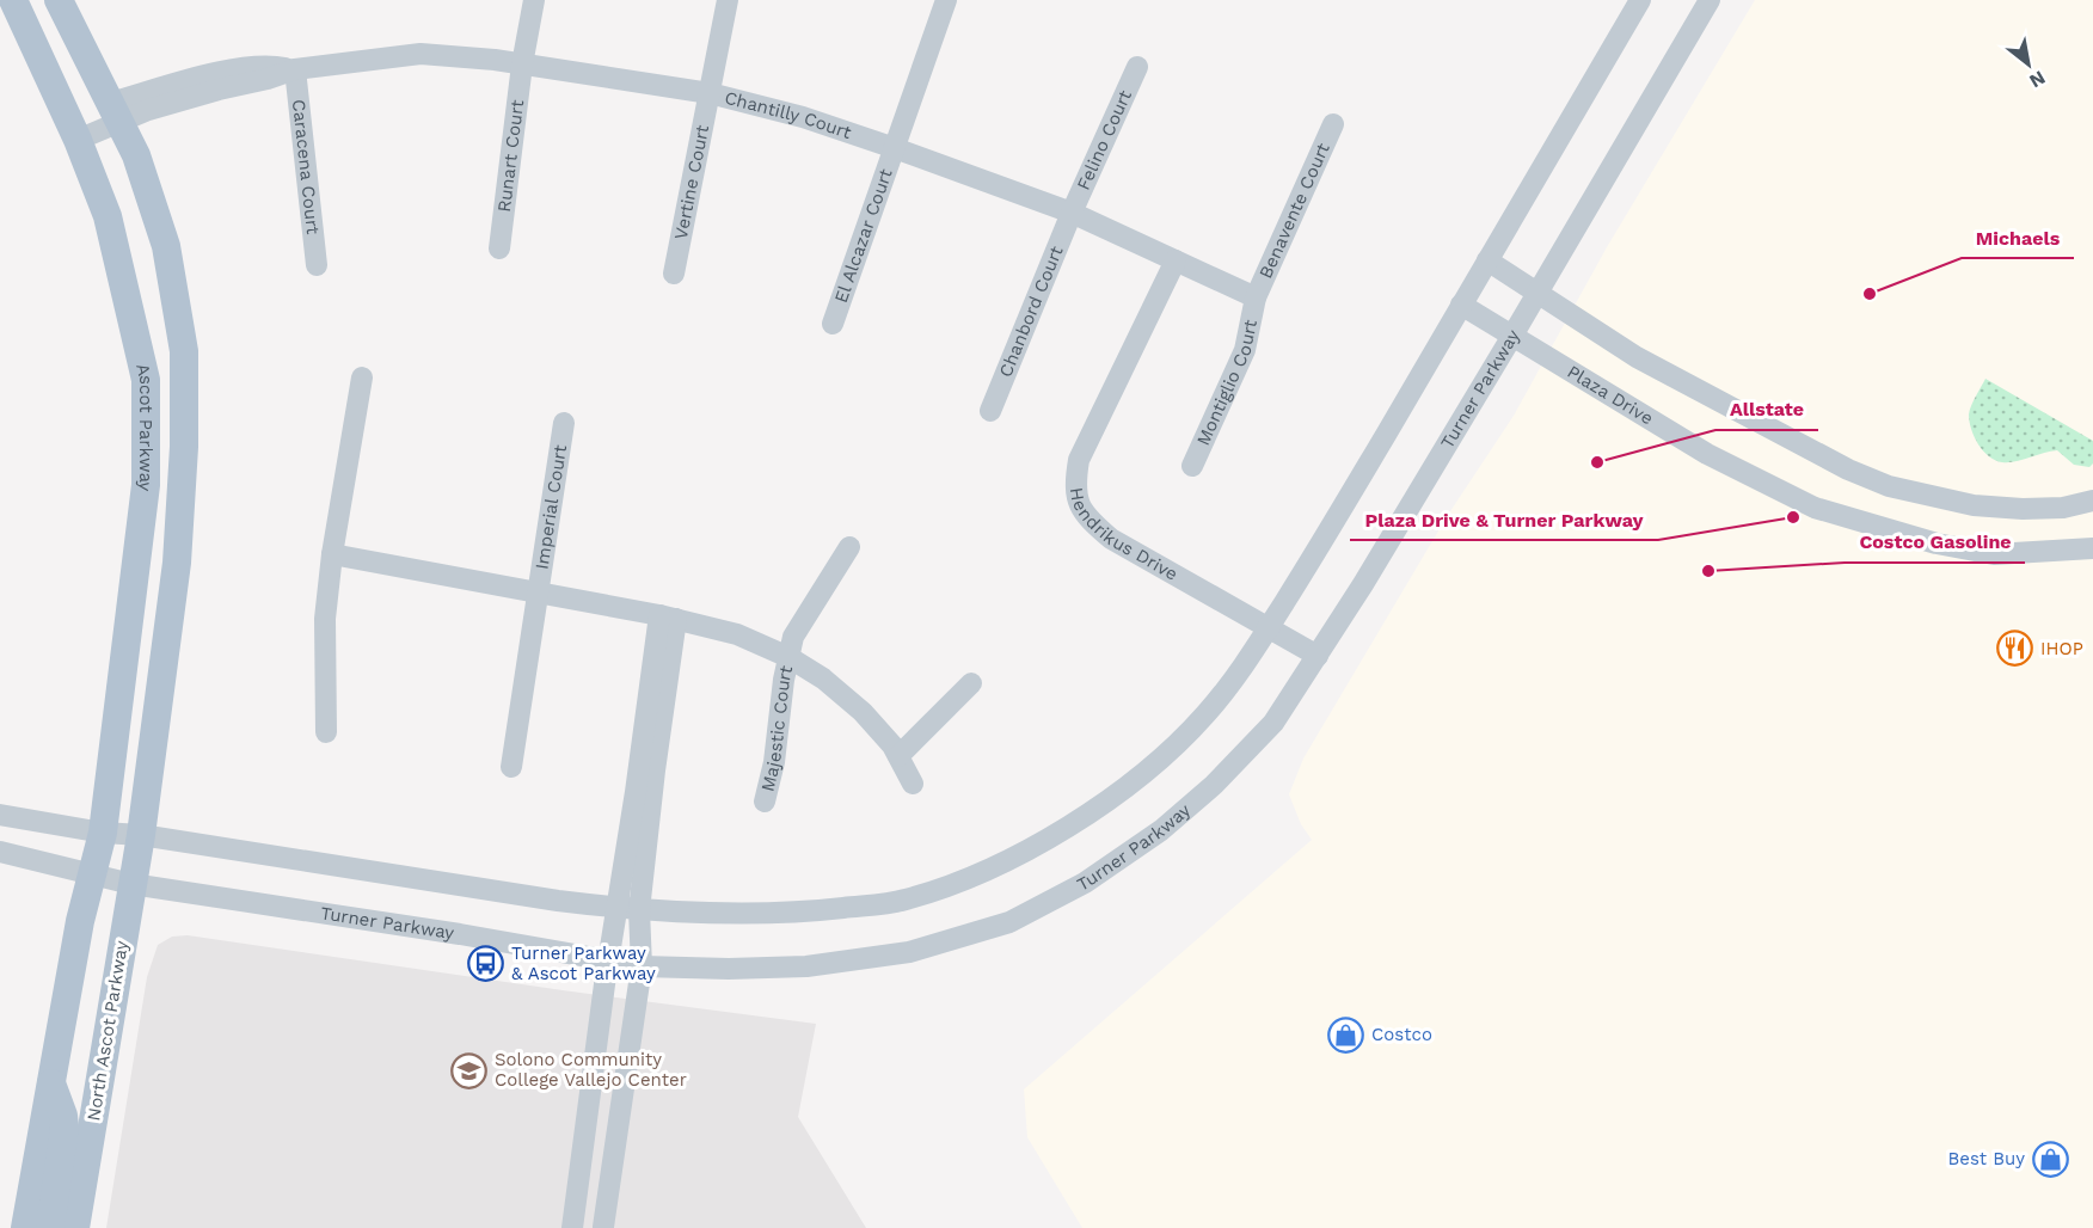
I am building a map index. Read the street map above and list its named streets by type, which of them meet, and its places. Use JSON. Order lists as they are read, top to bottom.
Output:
{
  "streets": {
    "main road": ["Ascot Parkway", "North Ascot Parkway"],
    "street": [
      "Chantilly Court",
      "Felino Court",
      "Runart Court",
      "Caracena Court",
      "Vertine Court",
      "Benavente Court",
      "El Alcazar Court",
      "Chanbord Court",
      "Montiglio Court",
      "Turner Parkway",
      "Plaza Drive",
      "Imperial Court",
      "Hendrikus Drive",
      "Majestic Court"
    ]
  },
  "crossings": [
    ["Chantilly Court", "Felino Court"],
    ["Chantilly Court", "Runart Court"],
    ["Chantilly Court", "Caracena Court"],
    ["Chantilly Court", "Vertine Court"],
    ["Chantilly Court", "Benavente Court"],
    ["Chantilly Court", "El Alcazar Court"],
    ["Chantilly Court", "Chanbord Court"],
    ["Chantilly Court", "Montiglio Court"],
    ["Chantilly Court", "Ascot Parkway"],
    ["Chantilly Court", "Hendrikus Drive"],
    ["Felino Court", "Chanbord Court"],
    ["Benavente Court", "Montiglio Court"],
    ["Turner Parkway", "Plaza Drive"],
    ["Turner Parkway", "Ascot Parkway"],
    ["Turner Parkway", "Hendrikus Drive"],
    ["Turner Parkway", "North Ascot Parkway"],
    ["Ascot Parkway", "North Ascot Parkway"]
  ],
  "places": {
    "other": [
      "Michaels",
      "Allstate",
      "Plaza Drive & Turner Parkway",
      "Costco Gasoline"
    ],
    "restaurant": ["IHOP"],
    "bus stop": ["Turner Parkway & Ascot Parkway"],
    "shop": ["Costco", "Best Buy"],
    "school or university": ["Solono Community College Vallejo Center"]
  },
  "north": "bottom right"
}
